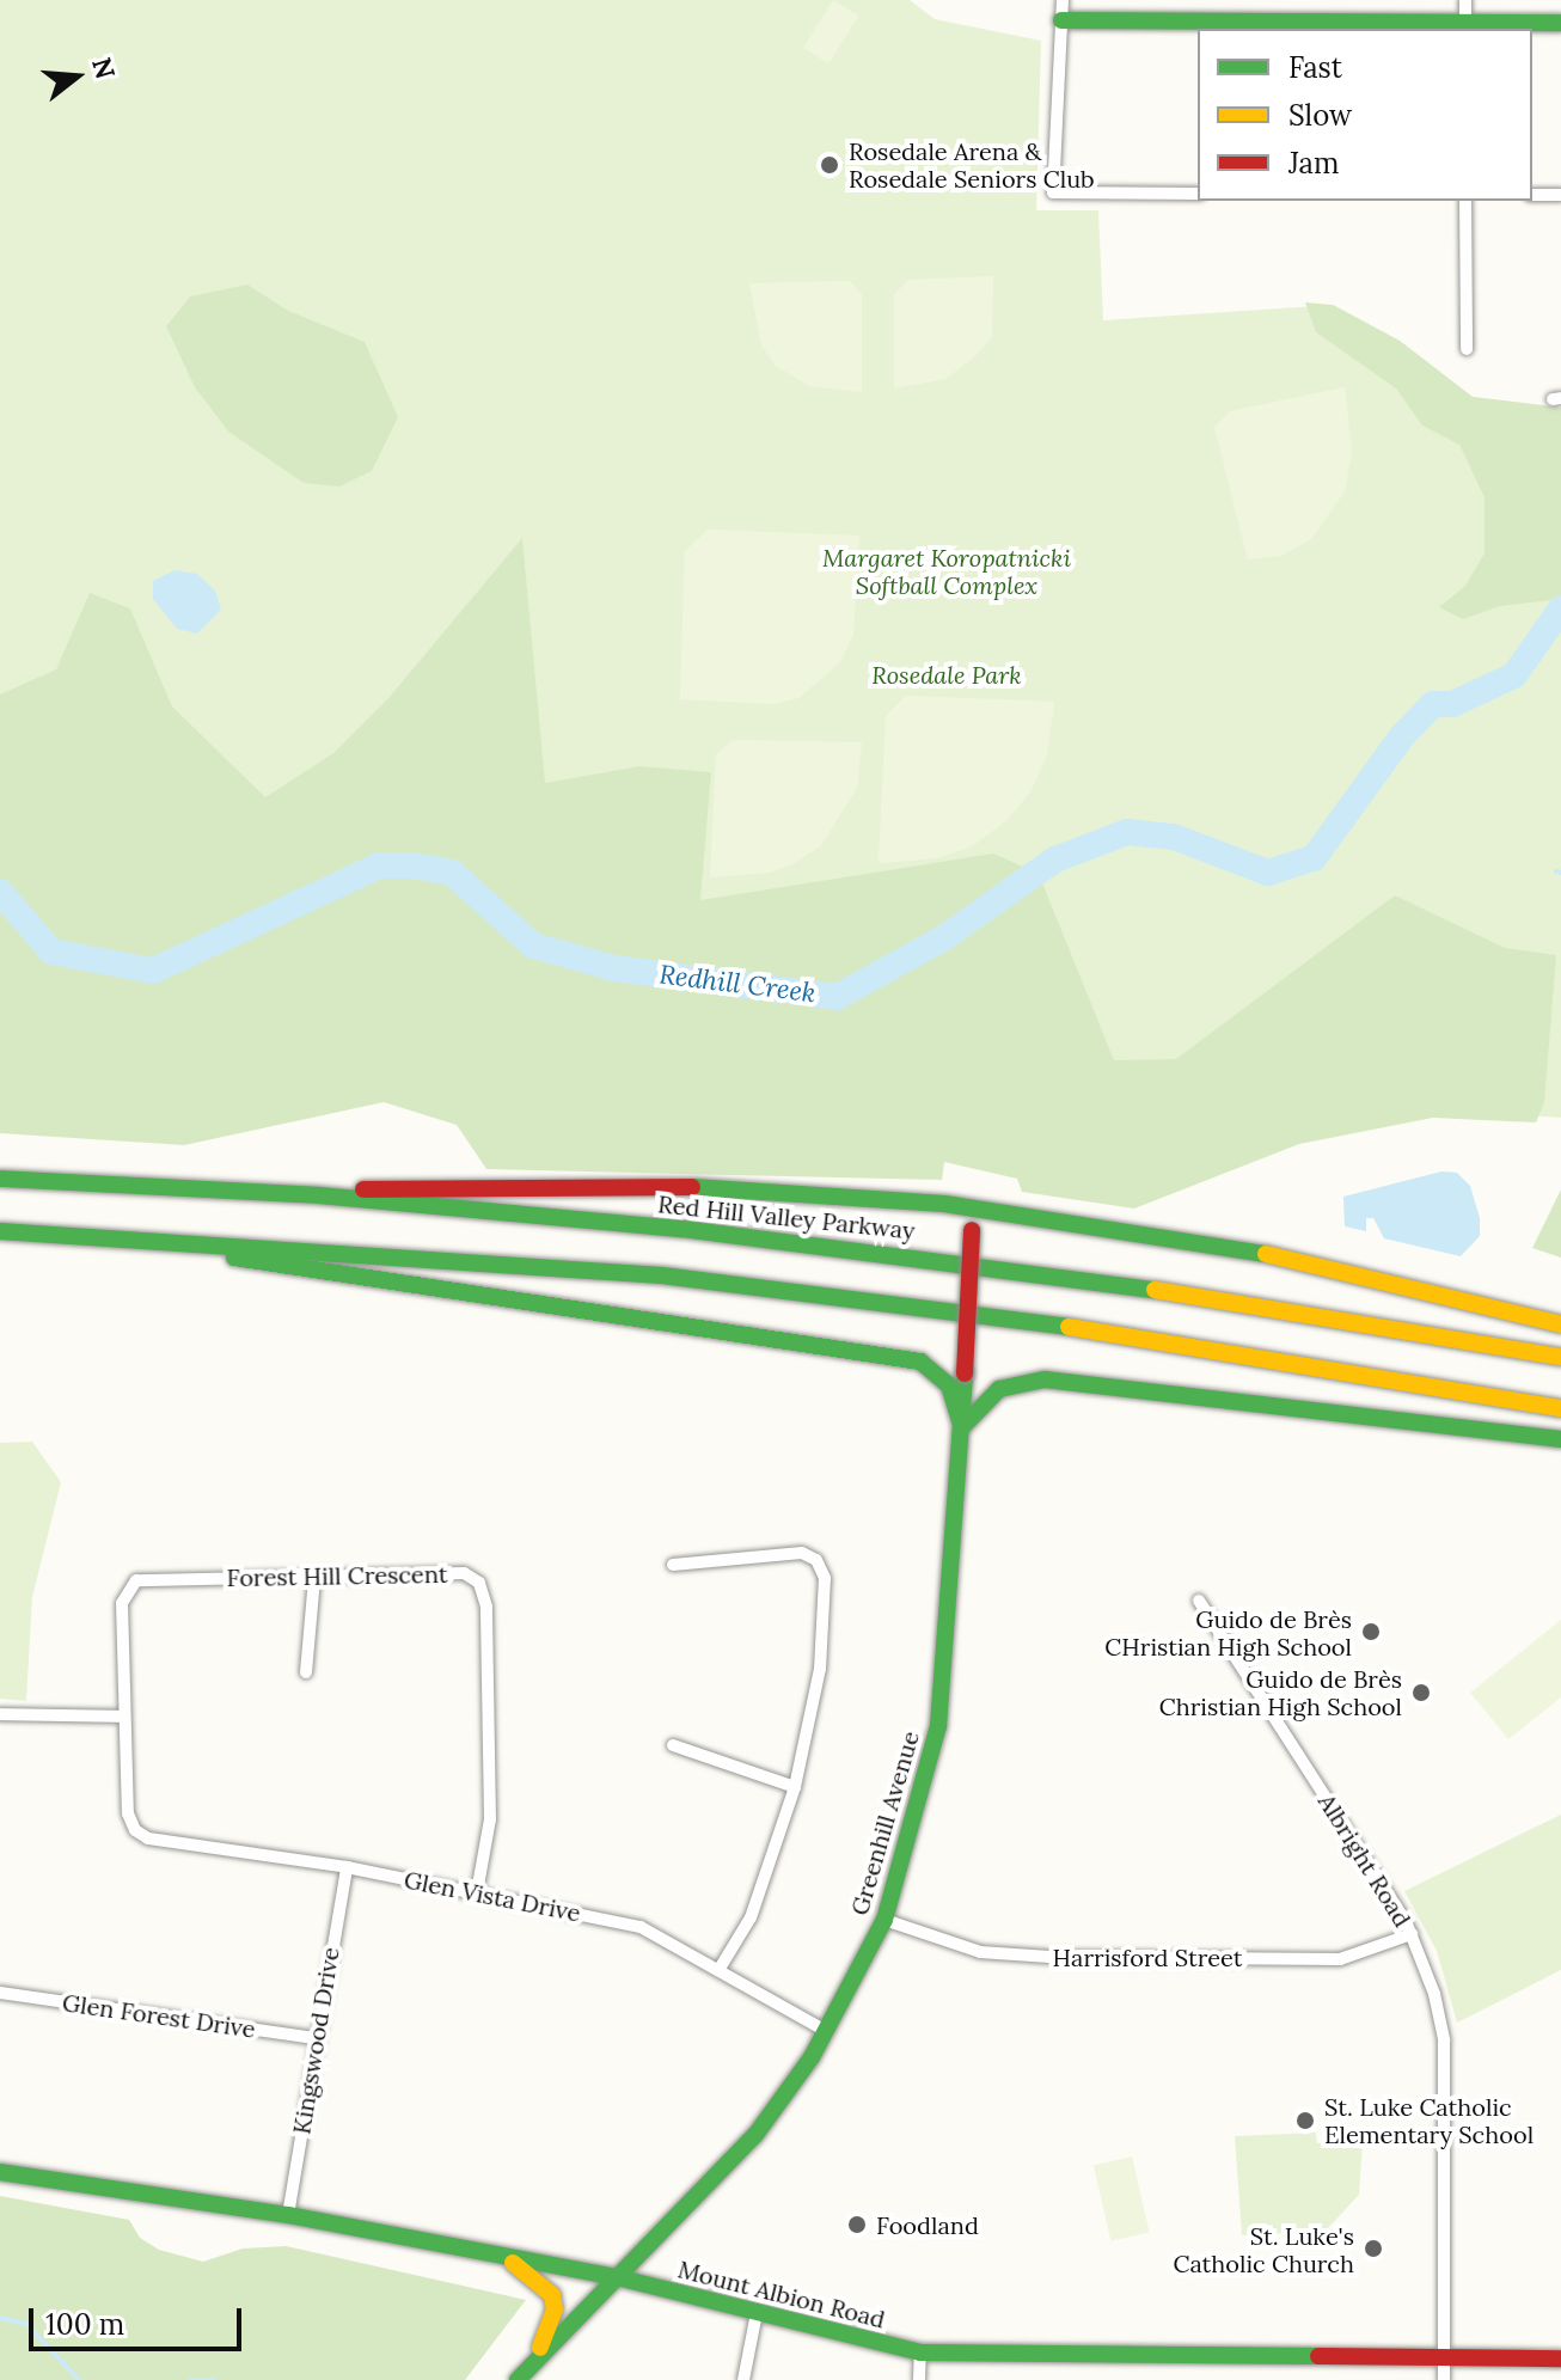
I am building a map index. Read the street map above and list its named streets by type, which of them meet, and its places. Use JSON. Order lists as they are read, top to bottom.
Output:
{
  "streets": {
    "main road": ["Red Hill Valley Parkway", "Greenhill Avenue", "Mount Albion Road"],
    "street": [
      "Forest Hill Crescent",
      "Albright Road",
      "Glen Vista Drive",
      "Harrisford Street",
      "Glen Forest Drive",
      "Kingswood Drive"
    ]
  },
  "crossings": [
    ["Forest Hill Crescent", "Glen Vista Drive"],
    ["Greenhill Avenue", "Glen Vista Drive"],
    ["Greenhill Avenue", "Harrisford Street"],
    ["Greenhill Avenue", "Mount Albion Road"],
    ["Albright Road", "Harrisford Street"],
    ["Albright Road", "Mount Albion Road"],
    ["Glen Vista Drive", "Kingswood Drive"],
    ["Glen Forest Drive", "Kingswood Drive"],
    ["Kingswood Drive", "Mount Albion Road"]
  ],
  "water": ["Redhill Creek"],
  "parks": ["Margaret Koropatnicki Softball Complex", "Rosedale Park"],
  "places": [
    "Rosedale Arena & Rosedale Seniors Club",
    "Guido de Brès CHristian High School",
    "Guido de Brès Christian High School",
    "St. Luke Catholic Elementary School",
    "Foodland",
    "St. Luke's Catholic Church"
  ],
  "legend": ["Fast", "Slow", "Jam"],
  "scale_bar": "100 m",
  "north": "right"
}
